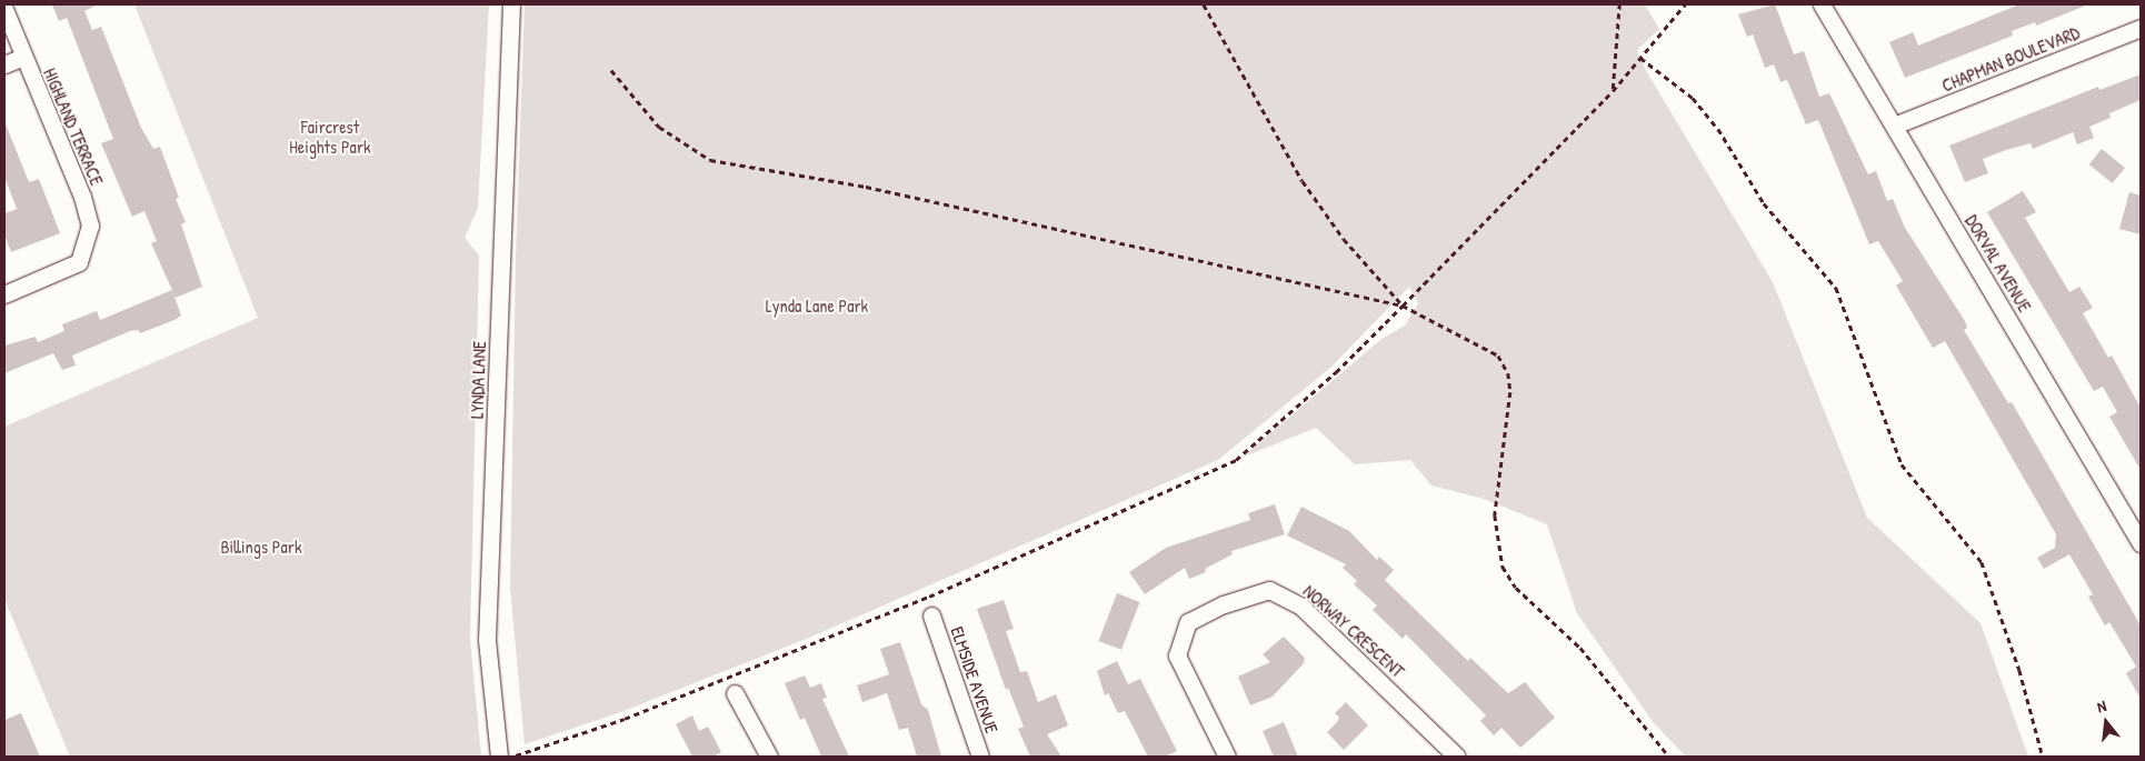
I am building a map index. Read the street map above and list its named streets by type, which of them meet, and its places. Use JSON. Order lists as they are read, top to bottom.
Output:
{
  "streets": {
    "street": [
      "CHAPMAN BOULEVARD",
      "HIGHLAND TERRACE",
      "DORVAL AVENUE",
      "LYNDA LANE",
      "NORWAY CRESCENT",
      "ELMSIDE AVENUE"
    ]
  },
  "crossings": [
    ["CHAPMAN BOULEVARD", "DORVAL AVENUE"]
  ],
  "parks": ["Faircrest Heights Park", "Lynda Lane Park", "Billings Park"],
  "north": "top"
}
